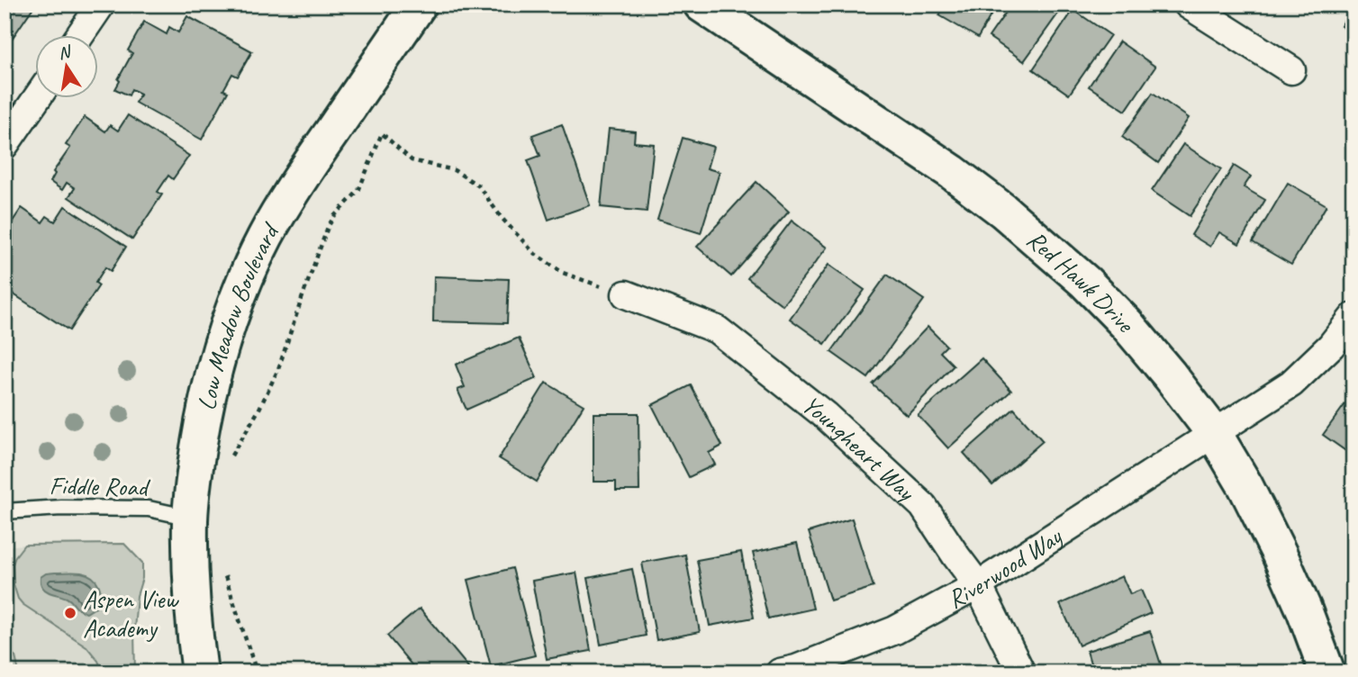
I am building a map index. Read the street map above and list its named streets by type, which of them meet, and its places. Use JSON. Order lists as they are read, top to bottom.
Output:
{
  "streets": {
    "street": [
      "Red Hawk Drive",
      "Low Meadow Boulevard",
      "Youngheart Way",
      "Riverwood Way"
    ],
    "lane": ["Fiddle Road"]
  },
  "crossings": [
    ["Red Hawk Drive", "Riverwood Way"],
    ["Low Meadow Boulevard", "Fiddle Road"],
    ["Youngheart Way", "Riverwood Way"]
  ],
  "places": ["Aspen View Academy"],
  "north": "top"
}
